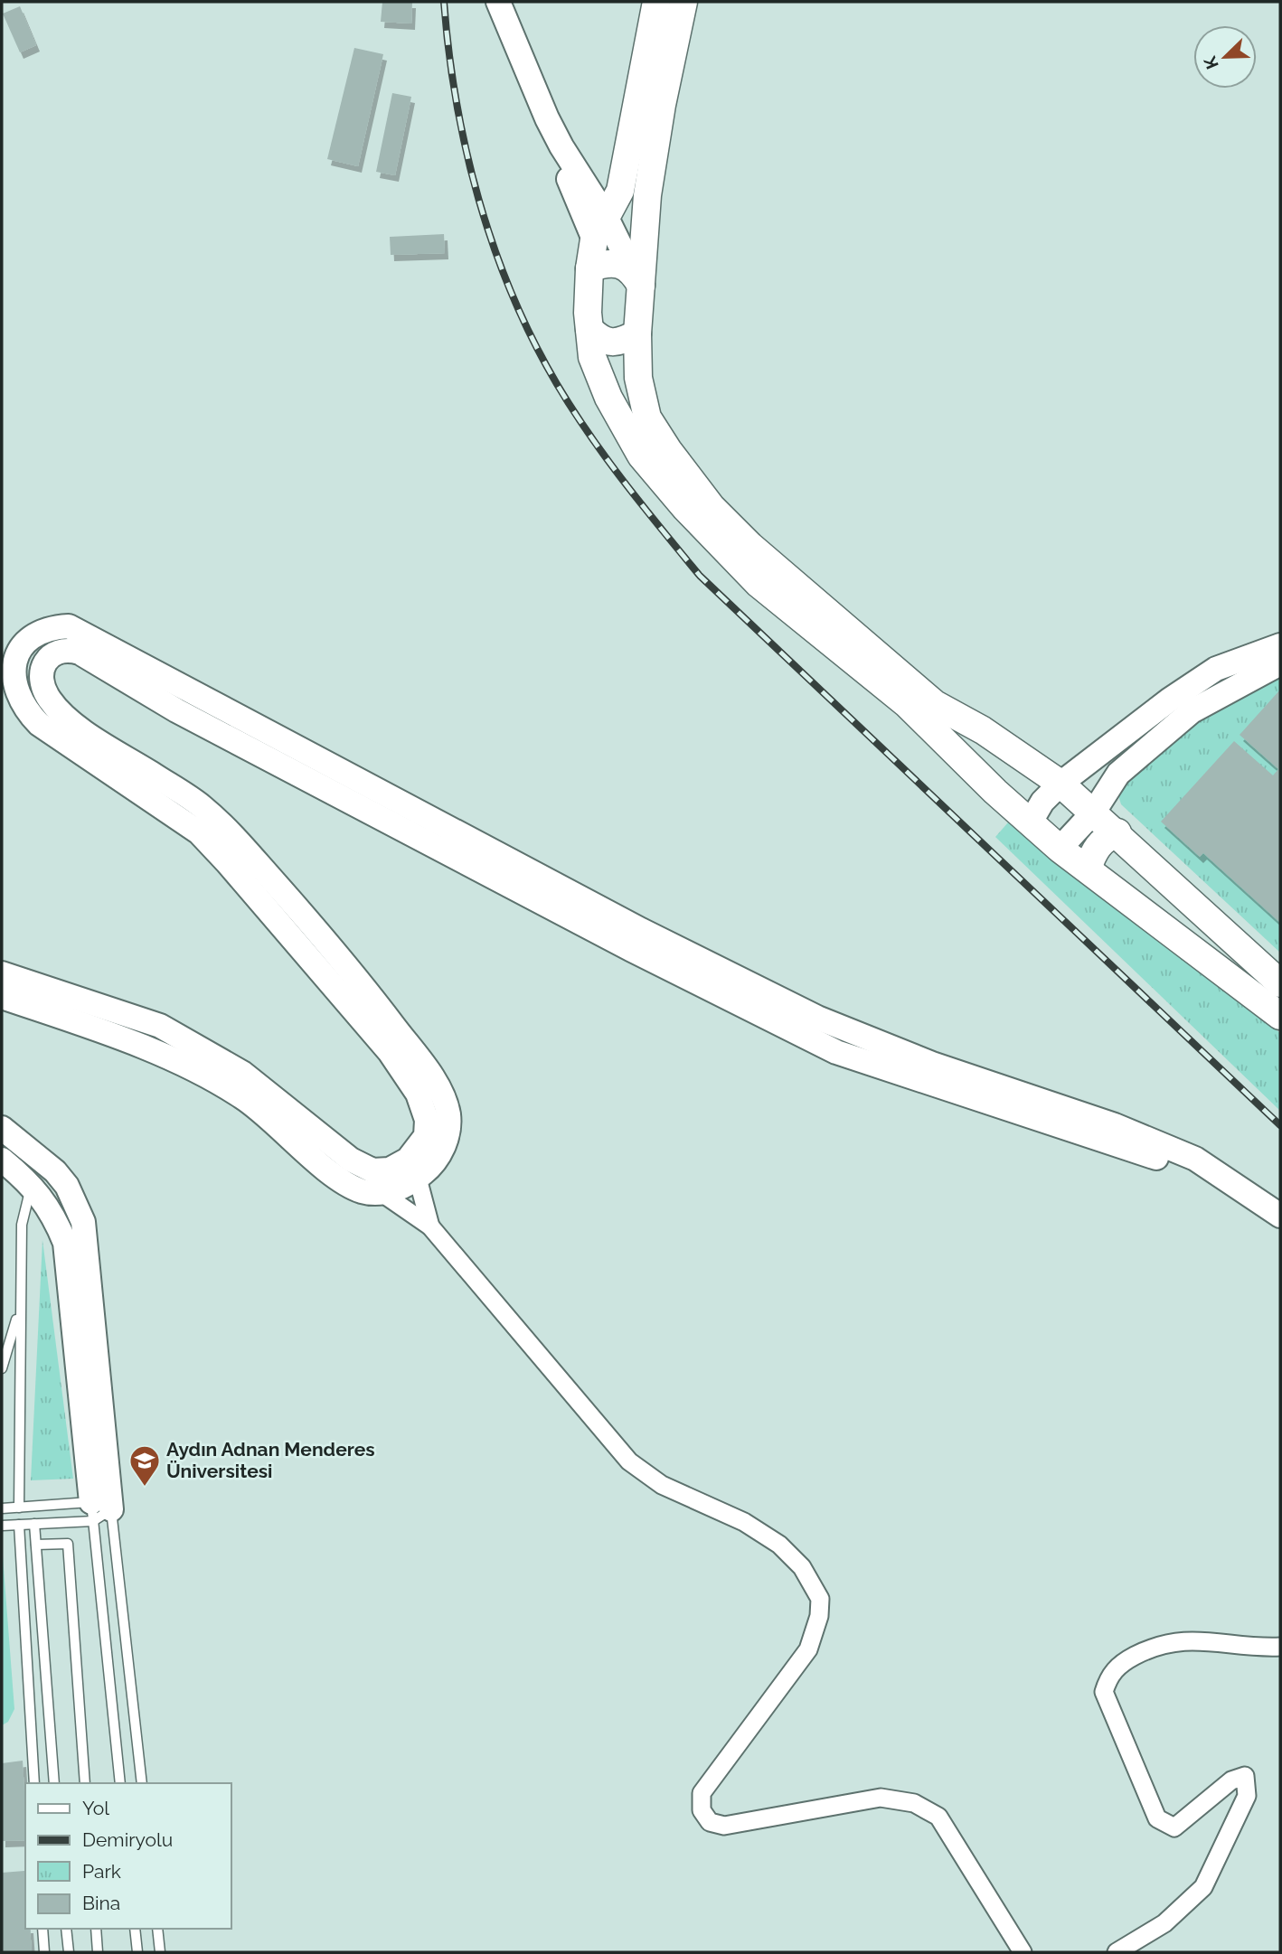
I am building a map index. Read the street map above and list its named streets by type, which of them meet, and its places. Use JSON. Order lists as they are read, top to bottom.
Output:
{
  "places": {
    "school or university": ["Aydın Adnan Menderes Üniversitesi"]
  },
  "legend": [
    "Yol",
    "Demiryolu",
    "Park",
    "Bina"
  ],
  "north": "bottom left"
}
